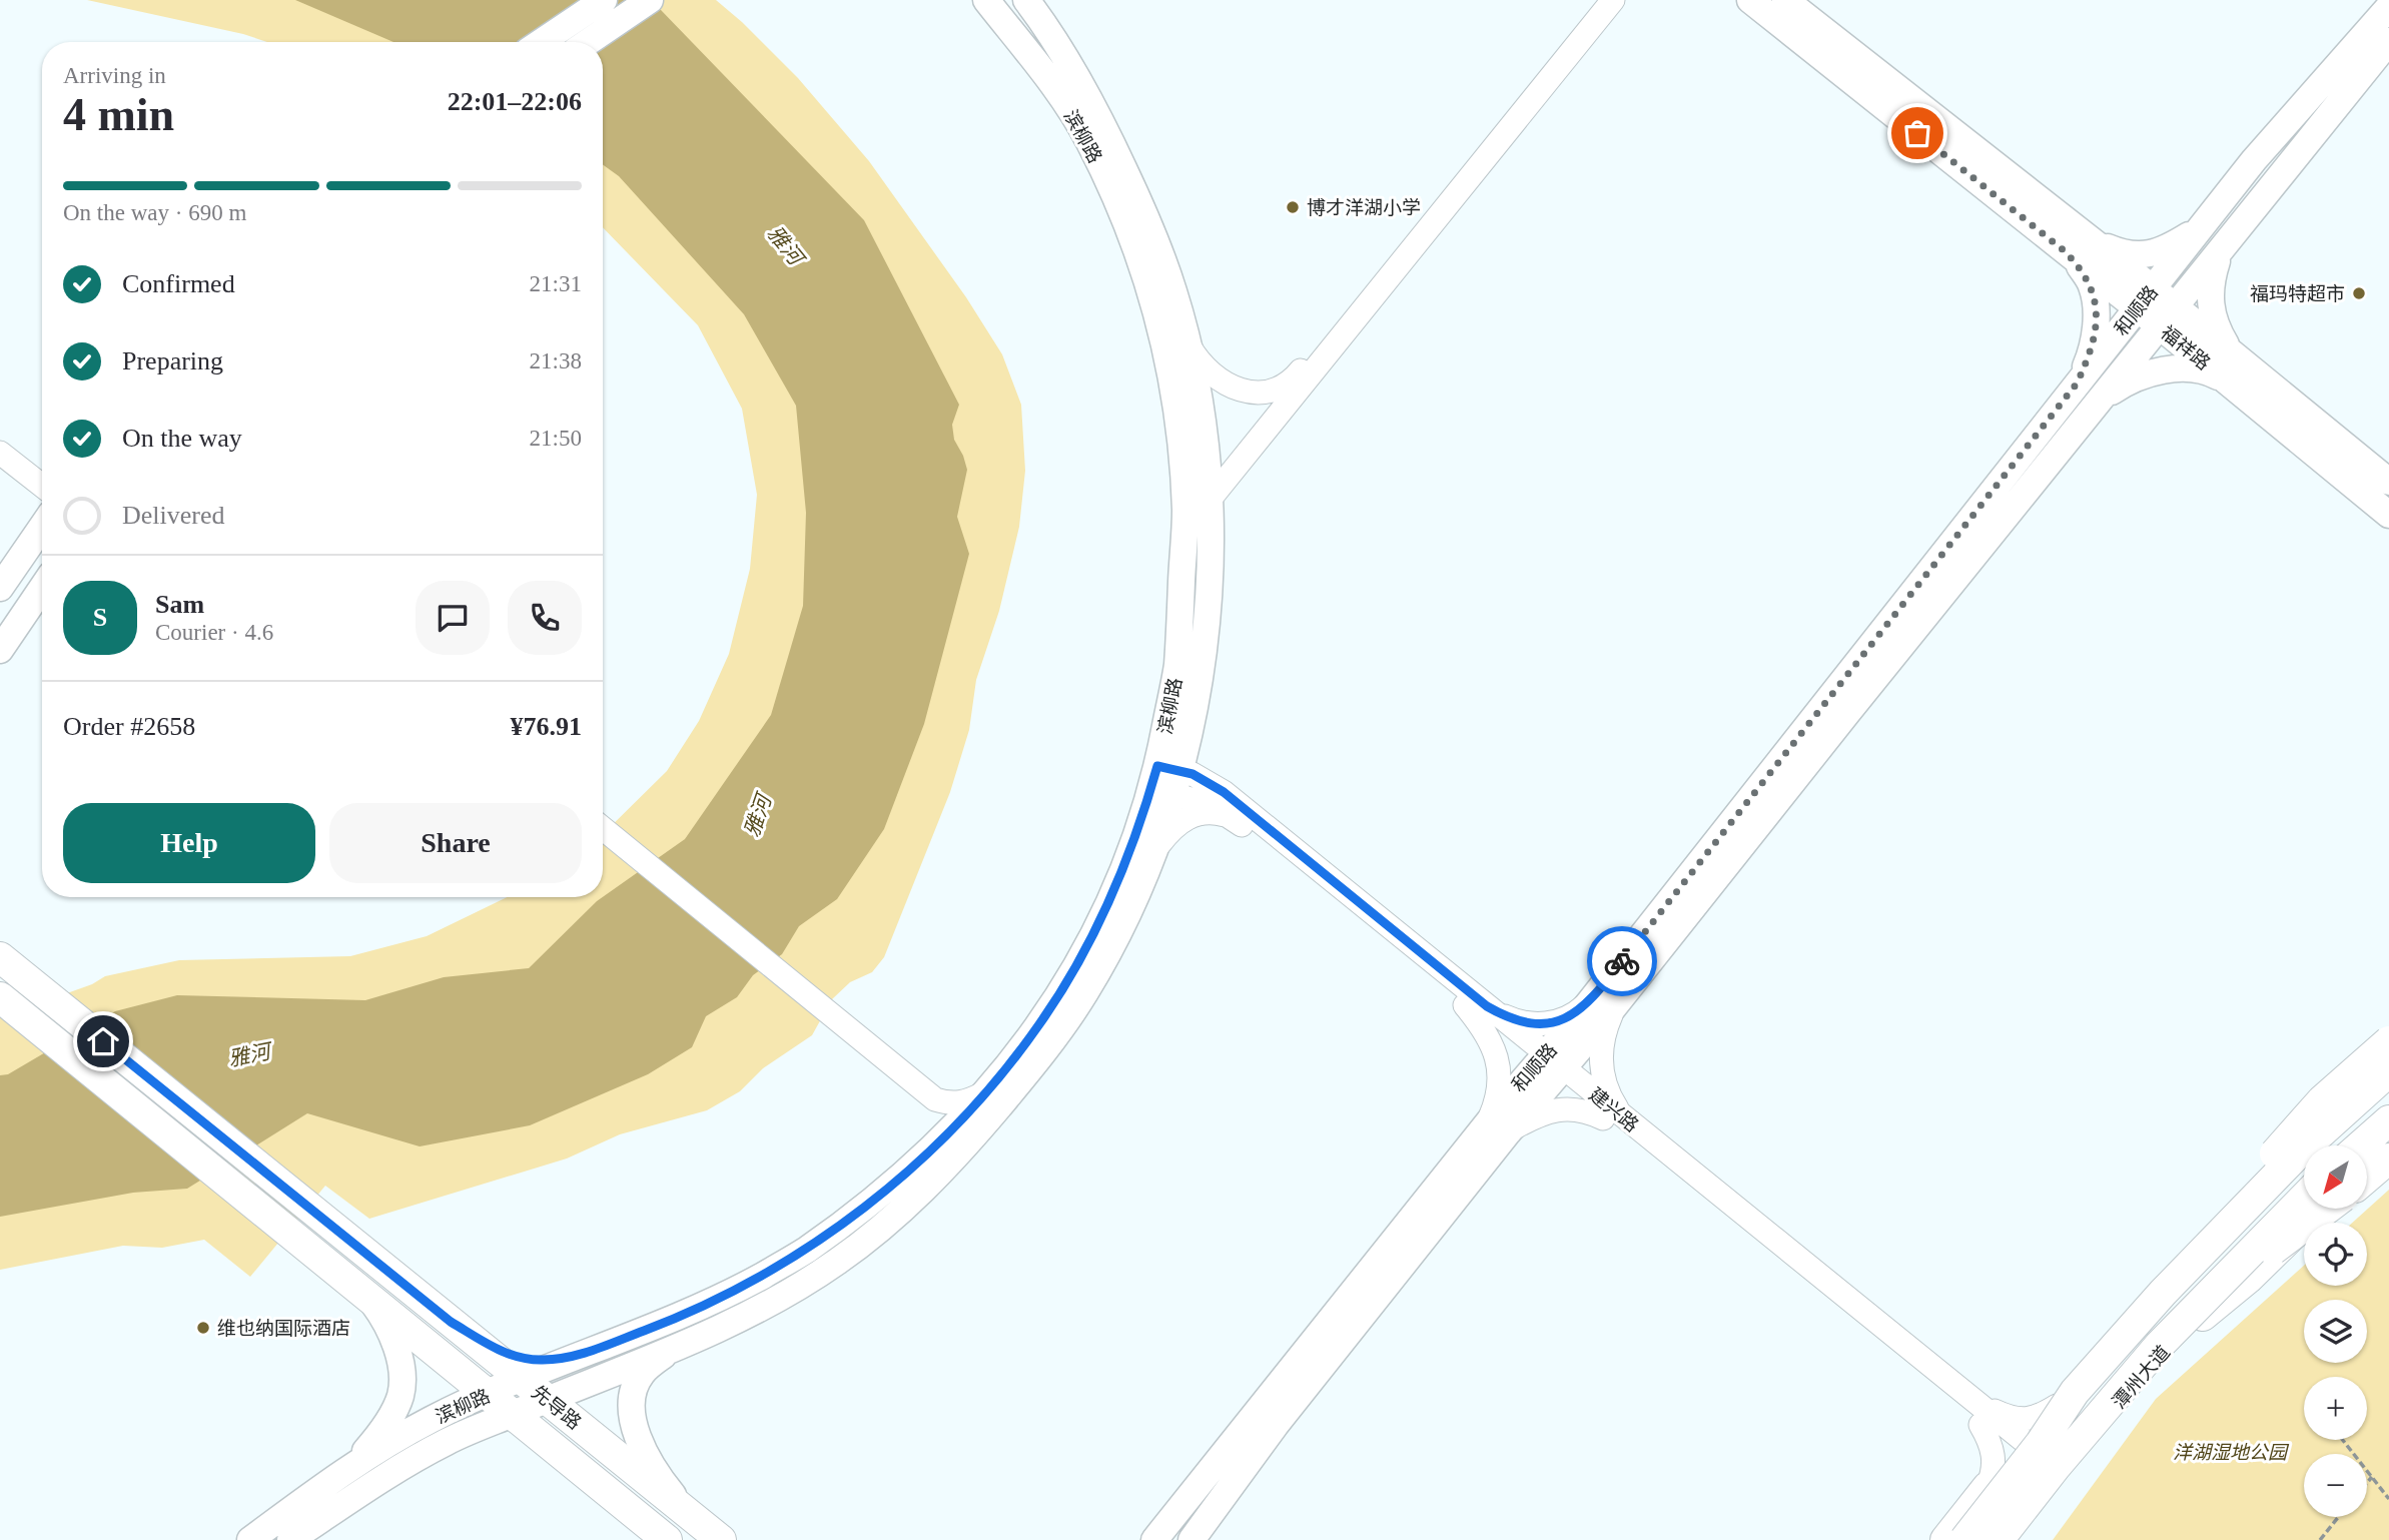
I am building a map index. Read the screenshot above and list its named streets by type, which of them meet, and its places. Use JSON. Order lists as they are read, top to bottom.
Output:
{
  "streets": {
    "main road": [
      "滨柳路",
      "和顺路",
      "福祥路",
      "潭州大道",
      "先导路"
    ],
    "street": ["建兴路"]
  },
  "crossings": [
    ["滨柳路", "建兴路"],
    ["滨柳路", "先导路"],
    ["和顺路", "福祥路"],
    ["和顺路", "建兴路"],
    ["建兴路", "潭州大道"]
  ],
  "water": ["雅河"],
  "parks": ["洋湖湿地公园"],
  "places": ["博才洋湖小学", "福玛特超市", "维也纳国际酒店"],
  "north": "bottom left",
  "page": {
    "heading": ["4 min", "Arriving in", "22:01–22:06"],
    "panel": [
      "Sam",
      "Courier · 4.6",
      "Order #2658",
      "¥76.91"
    ],
    "bar": "On the way · 690 m",
    "list": [
      ["Confirmed", "21:31"],
      ["Preparing", "21:38"],
      ["On the way", "21:50"],
      "Delivered"
    ],
    "round": "S",
    "buttons": ["Help", "Share"],
    "map_buttons": ["+", "−"]
  }
}
